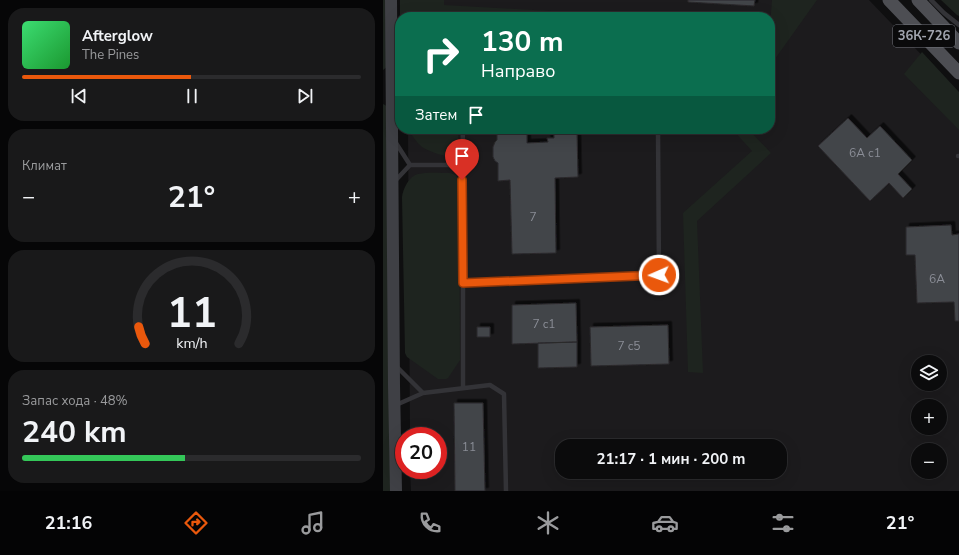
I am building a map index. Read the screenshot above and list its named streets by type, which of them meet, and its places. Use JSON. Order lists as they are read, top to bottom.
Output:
{
  "streets": {
    "main road": ["36К-726"]
  },
  "house_numbers": [
    "6А с1",
    "7",
    "6А",
    "7 с1",
    "7 с5",
    "11"
  ],
  "page": {
    "turn": ["130 m", "Направо"],
    "song": ["Afterglow", "The Pines"],
    "then": "Затем",
    "tile": [
      "Климат",
      ["Запас хода · 48%", "240 km"]
    ],
    "heat": ["−", "21°", "+"],
    "map_buttons": ["+", "−"],
    "limit": "20",
    "trip": "21:17 · 1 мин · 200 m",
    "tabs": ["21:16", "21°"],
    "gauge": ["11", "km/h"]
  }
}
